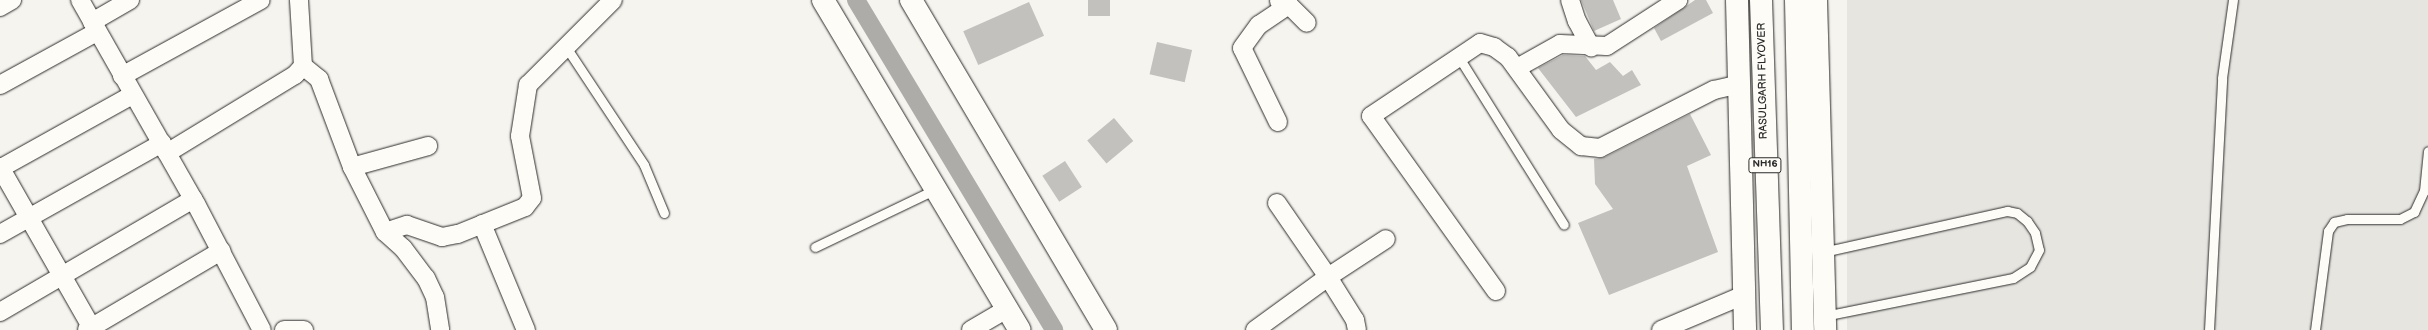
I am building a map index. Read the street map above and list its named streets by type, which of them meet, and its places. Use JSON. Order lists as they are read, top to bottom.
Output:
{
  "streets": {
    "main road": ["RASULGARH FLYOVER", "NH16"]
  }
}
